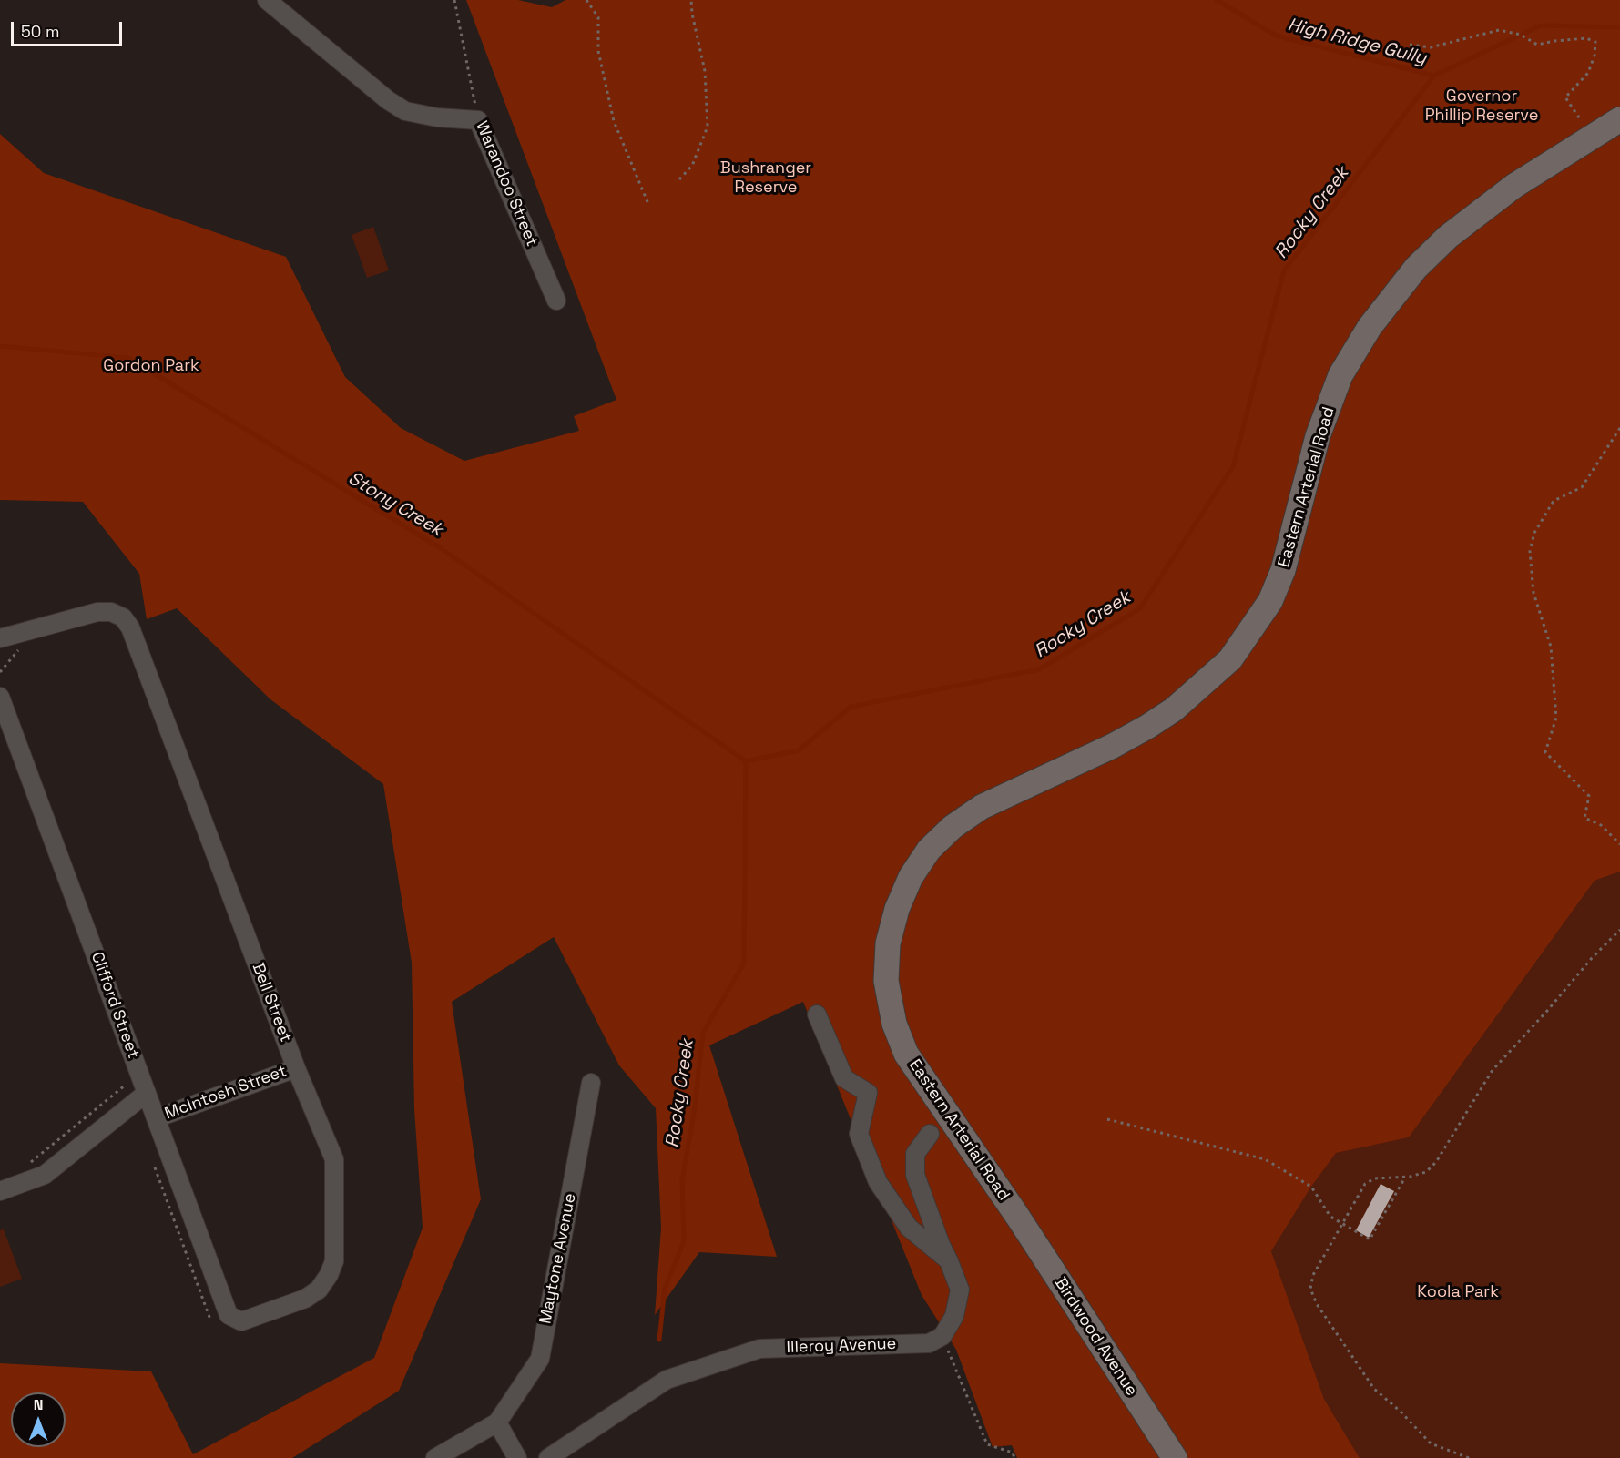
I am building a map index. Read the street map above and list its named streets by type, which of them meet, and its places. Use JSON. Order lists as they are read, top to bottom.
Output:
{
  "streets": {
    "main road": ["Eastern Arterial Road", "Birdwood Avenue"],
    "street": [
      "Warandoo Street",
      "Bell Street",
      "Clifford Street",
      "McIntosh Street",
      "Maytone Avenue",
      "Illeroy Avenue"
    ]
  },
  "crossings": [
    ["Eastern Arterial Road", "Birdwood Avenue"],
    ["Bell Street", "Clifford Street"],
    ["Bell Street", "McIntosh Street"],
    ["Clifford Street", "McIntosh Street"]
  ],
  "water": ["High Ridge Gully", "Rocky Creek", "Stony Creek"],
  "parks": [
    "Governor Phillip Reserve",
    "Bushranger Reserve",
    "Gordon Park",
    "Koola Park"
  ],
  "scale_bar": "50 m",
  "north": "top"
}
